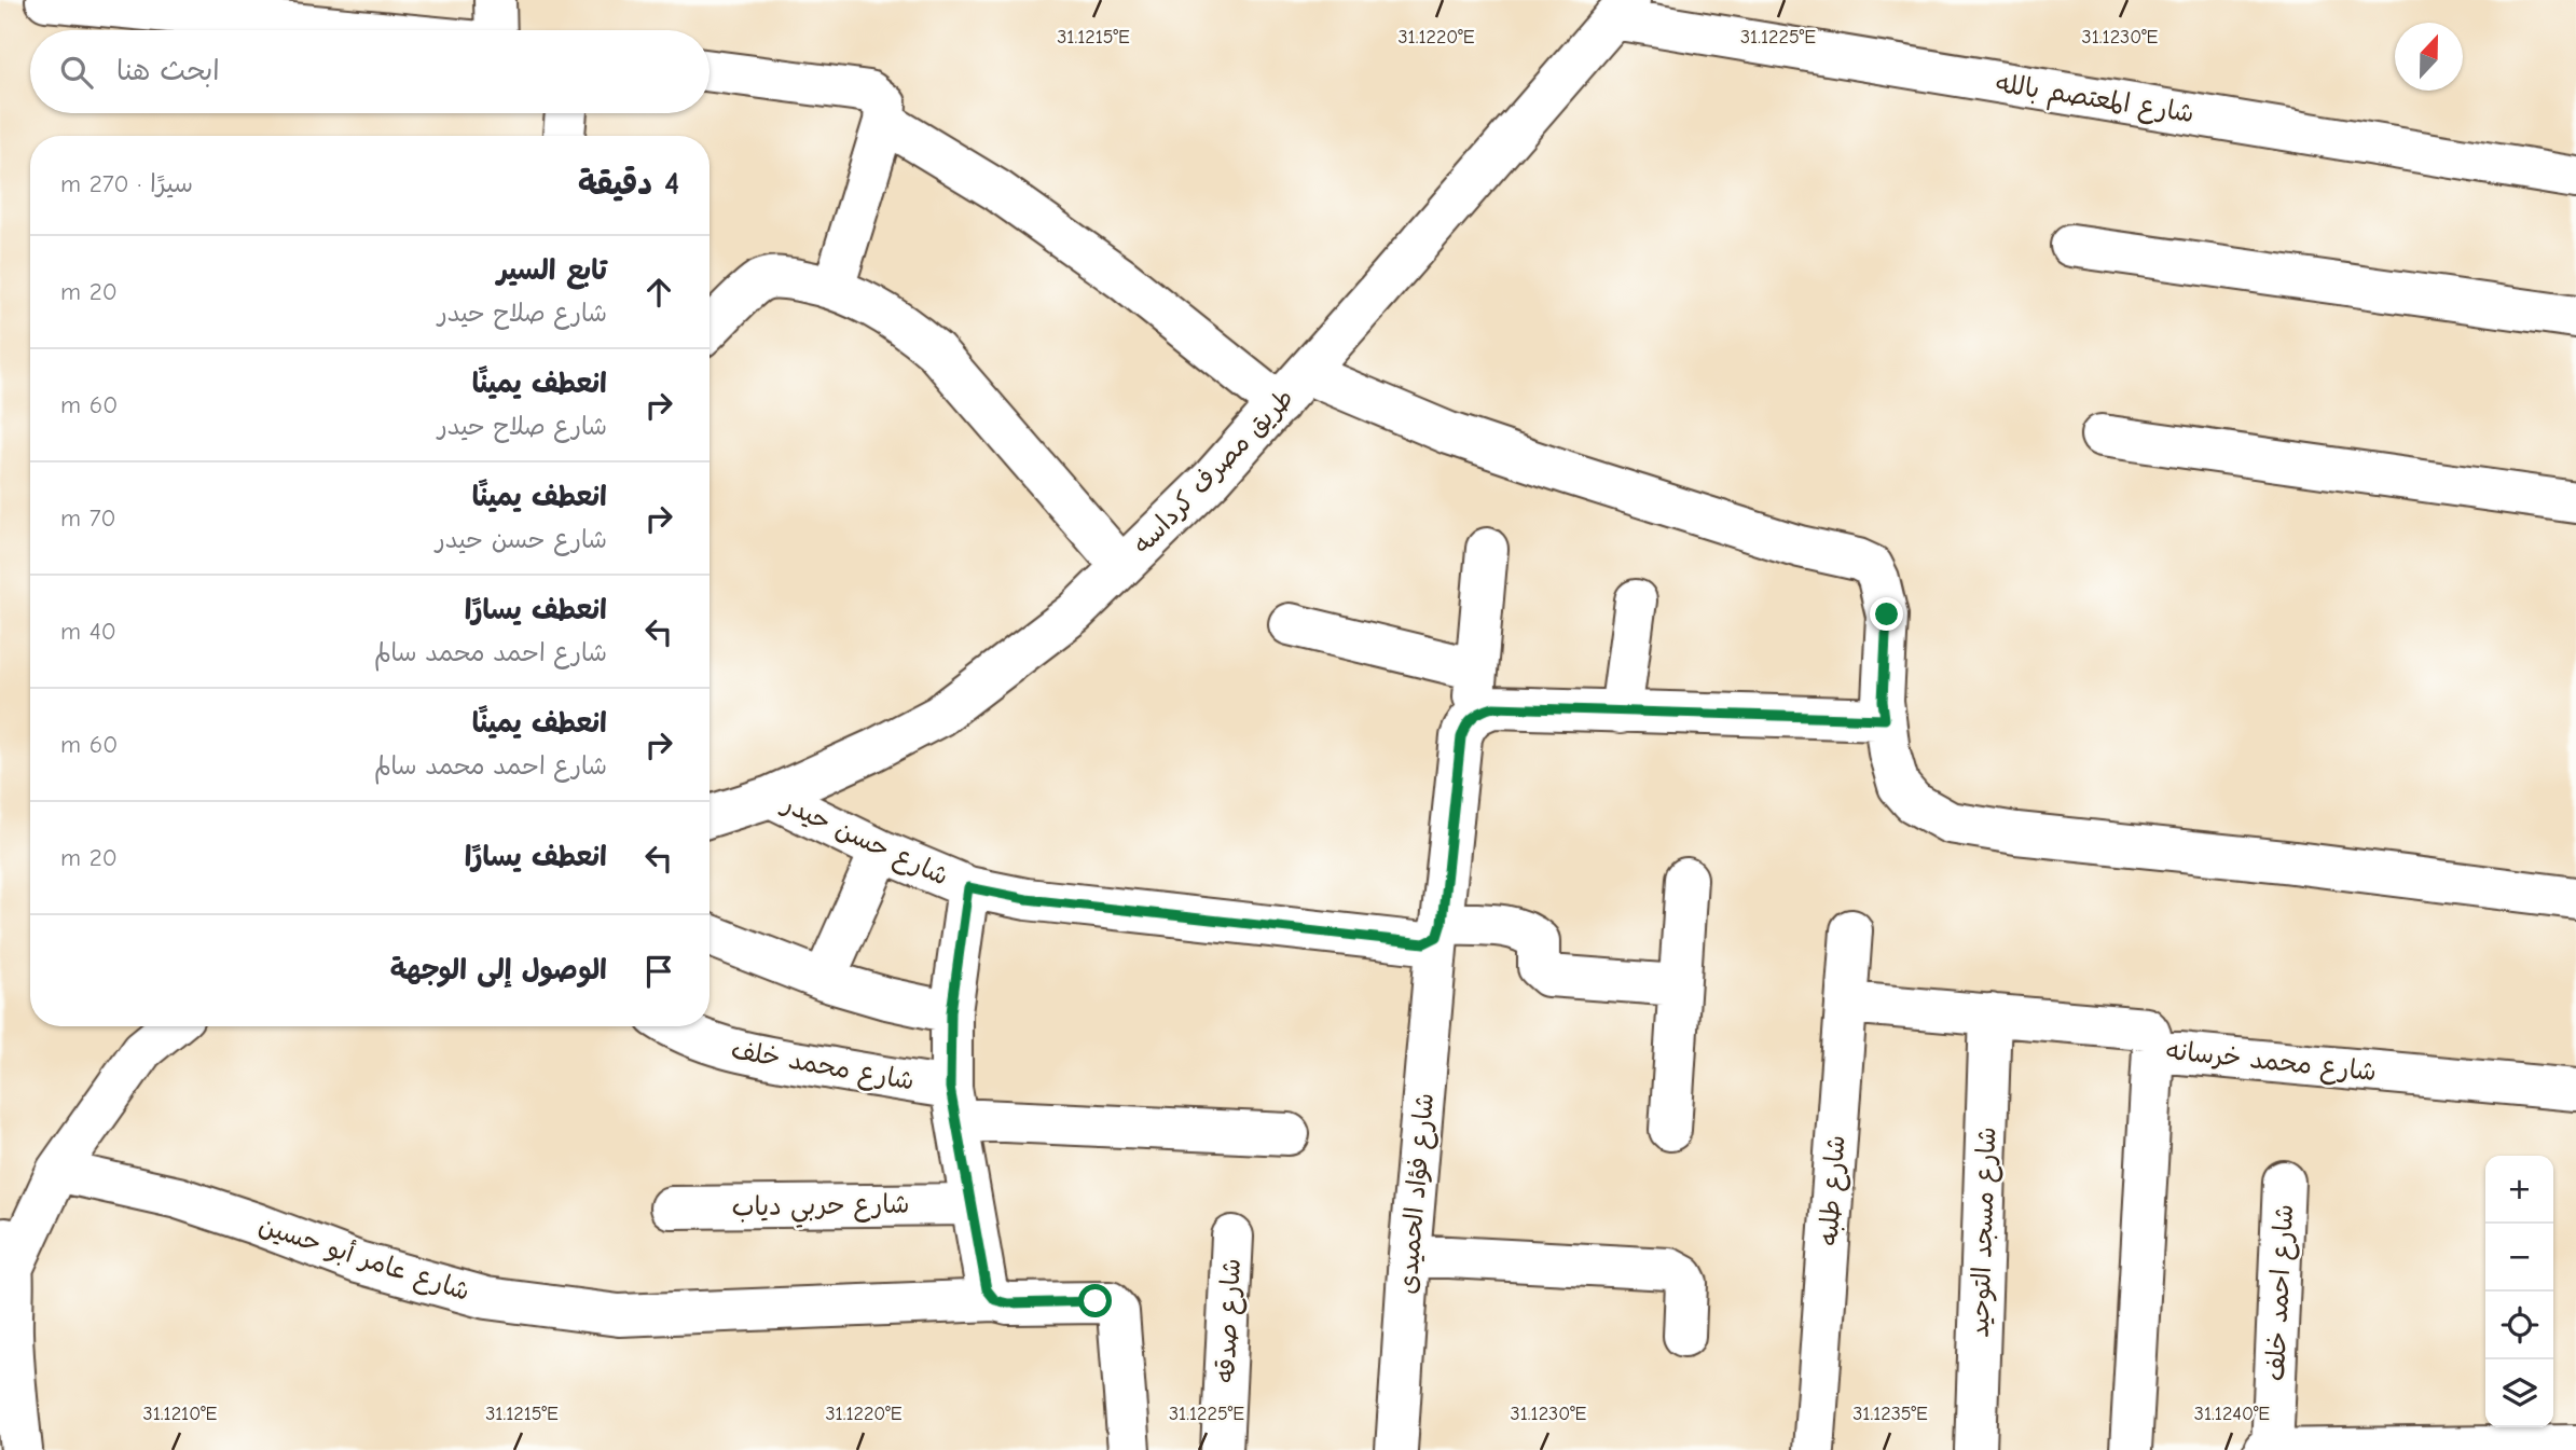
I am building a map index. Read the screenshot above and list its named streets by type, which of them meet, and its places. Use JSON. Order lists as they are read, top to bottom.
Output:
{
  "streets": {
    "street": [
      "شارع المعتصم بالله",
      "طريق مصرف كرداسه",
      "شارع حسن حيدر",
      "شارع محمد خرسانه",
      "شارع محمد خلف",
      "شارع طلبه",
      "شارع فؤاد الحميدى",
      "شارع حربي دياب",
      "شارع مسجد التوحيد",
      "شارع عامر أبو حسين",
      "شارع احمد خلف",
      "شارع صدقه"
    ]
  },
  "crossings": [
    ["شارع المعتصم بالله", "طريق مصرف كرداسه"],
    ["طريق مصرف كرداسه", "شارع حسن حيدر"],
    ["شارع حسن حيدر", "شارع فؤاد الحميدى"],
    ["شارع محمد خرسانه", "شارع طلبه"],
    ["شارع محمد خرسانه", "شارع مسجد التوحيد"]
  ],
  "north": "top",
  "page": {
    "search": "ابحث هنا",
    "heading": ["4 دقيقة", "سيرًا · 270 m"],
    "list": [
      ["تابع السير", "شارع صلاح حيدر", "20 m"],
      ["انعطف يمينًا", "شارع صلاح حيدر", "60 m"],
      ["انعطف يمينًا", "شارع حسن حيدر", "70 m"],
      ["انعطف يسارًا", "شارع احمد محمد سالم", "40 m"],
      ["انعطف يمينًا", "شارع احمد محمد سالم", "60 m"],
      ["انعطف يسارًا", "20 m"],
      "الوصول إلى الوجهة"
    ],
    "map_buttons": ["+", "−"]
  },
  "coordinates": [
    "31.1230°E",
    "31.1215°E",
    "31.1220°E",
    "31.1225°E",
    "31.1210°E",
    "31.1235°E",
    "31.1240°E"
  ]
}
